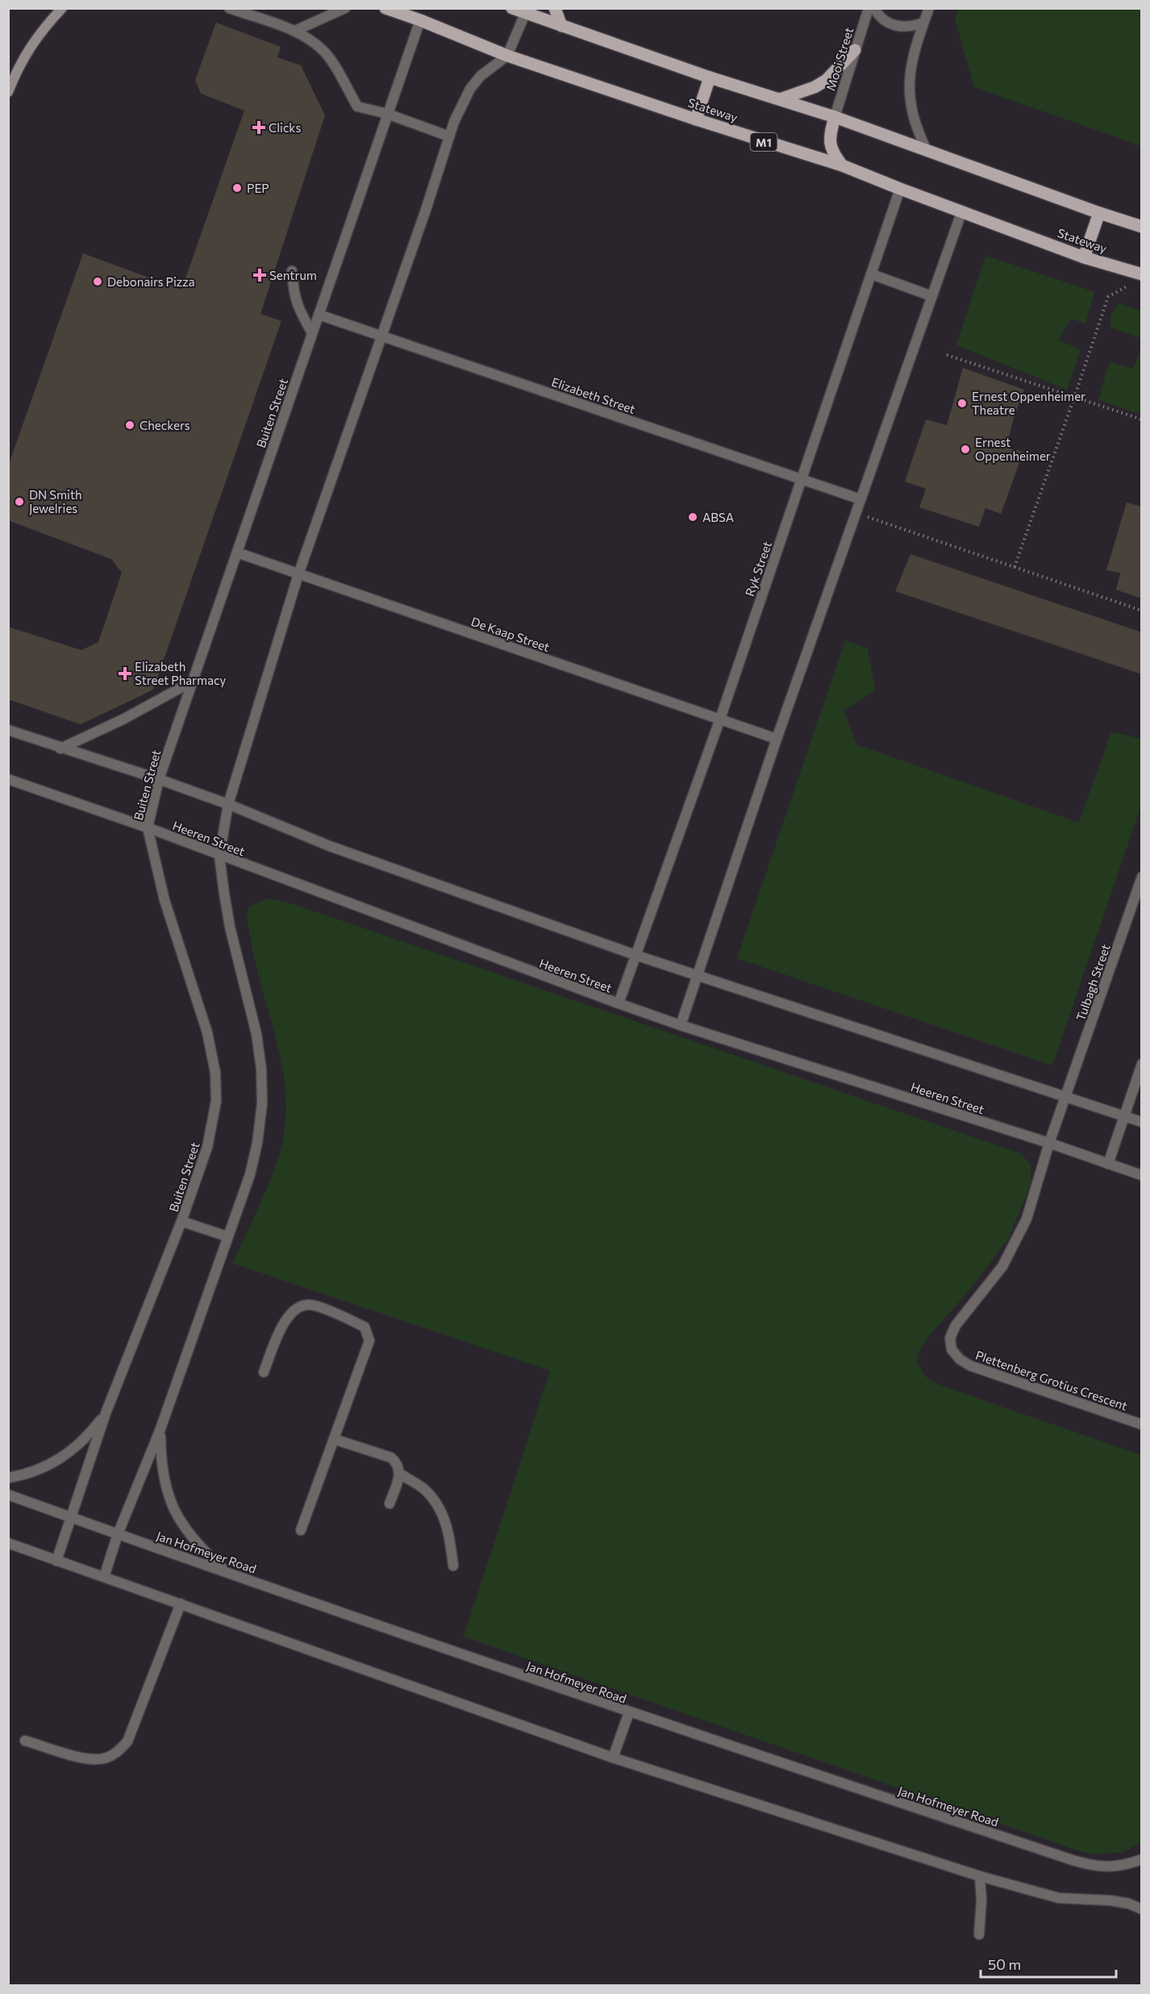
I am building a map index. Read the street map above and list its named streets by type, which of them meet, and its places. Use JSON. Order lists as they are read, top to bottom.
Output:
{
  "streets": {
    "main road": ["Stateway", "M1"],
    "street": [
      "Mooi Street",
      "Elizabeth Street",
      "Buiten Street",
      "Ryk Street",
      "De Kaap Street",
      "Heeren Street",
      "Tulbagh Street",
      "Plettenberg Grotius Crescent",
      "Jan Hofmeyer Road"
    ]
  },
  "crossings": [
    ["Stateway", "Buiten Street"],
    ["Stateway", "Ryk Street"],
    ["Elizabeth Street", "Buiten Street"],
    ["Elizabeth Street", "Ryk Street"],
    ["Buiten Street", "De Kaap Street"],
    ["Buiten Street", "Heeren Street"],
    ["Buiten Street", "Jan Hofmeyer Road"],
    ["Ryk Street", "De Kaap Street"],
    ["Ryk Street", "Heeren Street"],
    ["Heeren Street", "Plettenberg Grotius Crescent"],
    ["Tulbagh Street", "Plettenberg Grotius Crescent"]
  ],
  "places": {
    "health": ["Clicks", "Sentrum", "Elizabeth Street Pharmacy"],
    "other": [
      "PEP",
      "Debonairs Pizza",
      "Ernest Oppenheimer Theatre",
      "Checkers",
      "Ernest Oppenheimer",
      "DN Smith Jewelries",
      "ABSA"
    ]
  },
  "scale_bar": "50 m"
}
